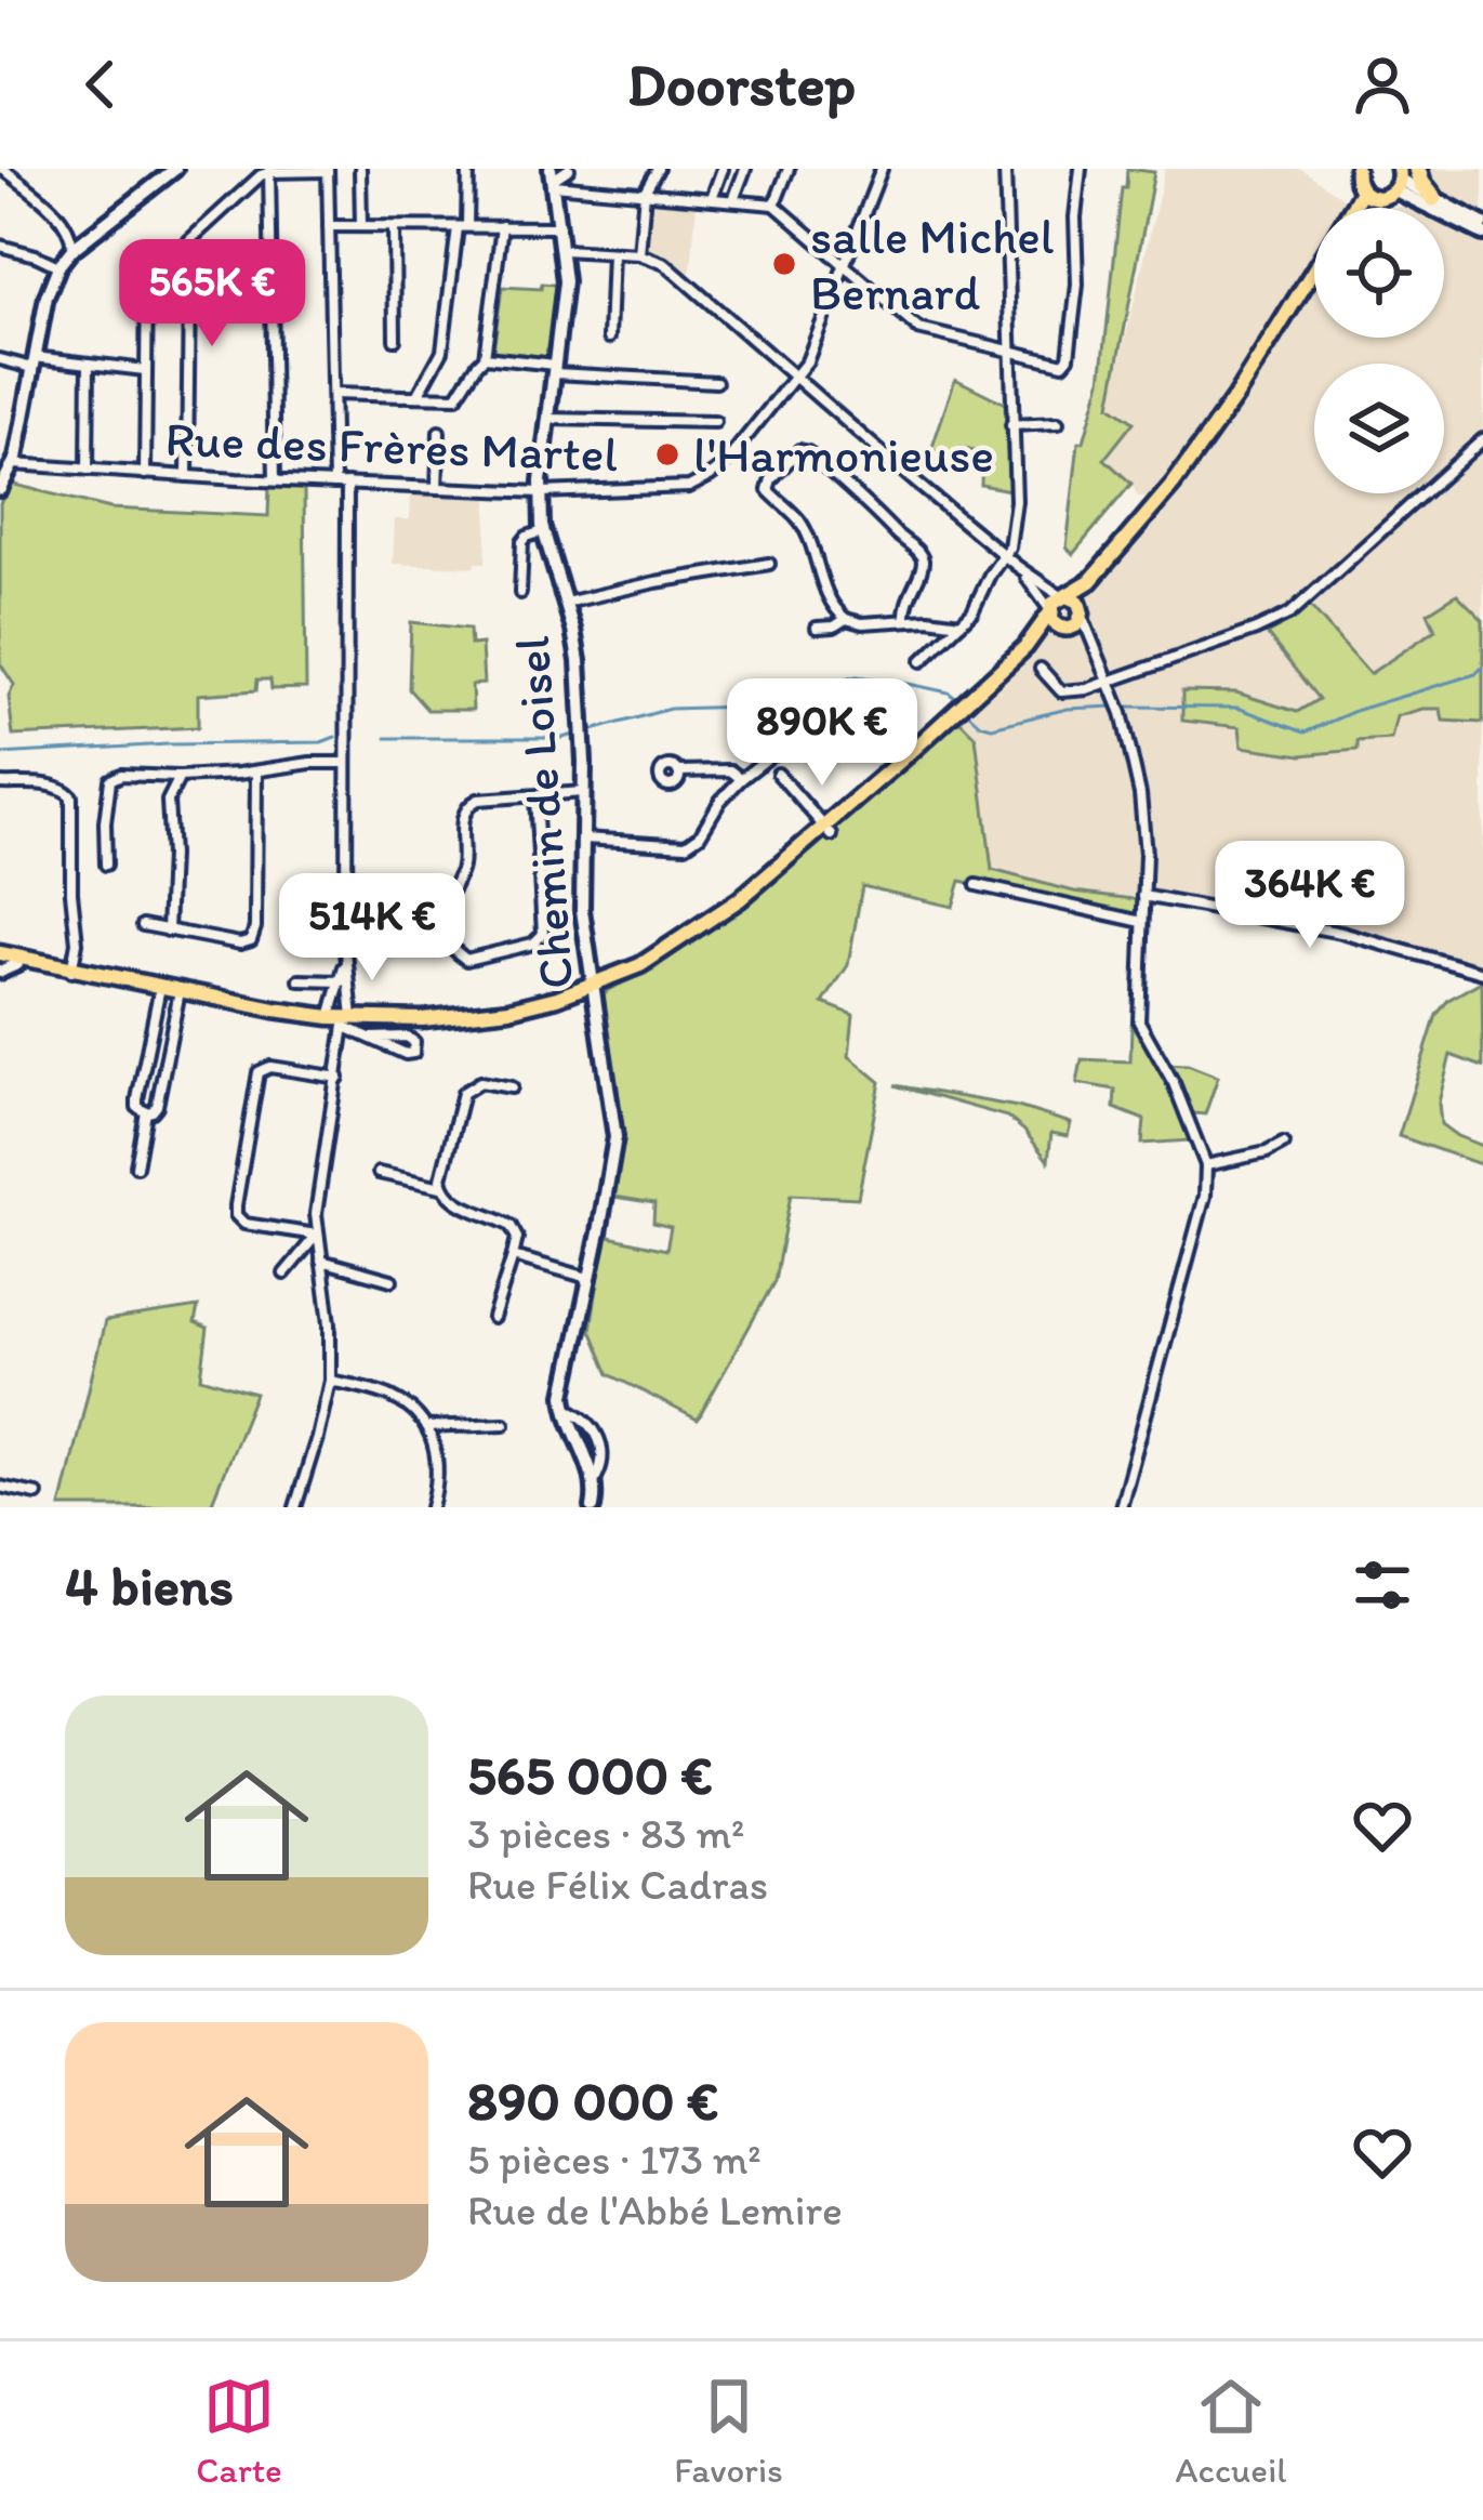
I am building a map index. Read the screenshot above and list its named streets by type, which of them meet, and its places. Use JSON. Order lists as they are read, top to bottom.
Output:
{
  "streets": {
    "street": ["Rue des Frères Martel", "Chemin de Loisel"]
  },
  "crossings": [
    ["Rue des Frères Martel", "Chemin de Loisel"]
  ],
  "places": ["salle Michel Bernard", "l'Harmonieuse"],
  "page": {
    "header": "Doorstep",
    "price": [
      "565K €",
      "890K €",
      "364K €",
      "514K €"
    ],
    "heading": "4 biens",
    "list": [
      {
        "name": "565 000 €",
        "note": "3 pièces · 83 m² · Rue Félix Cadras"
      },
      {
        "name": "890 000 €",
        "note": "5 pièces · 173 m² · Rue de l'Abbé Lemire"
      }
    ],
    "tabs": ["Carte", "Favoris", "Accueil"]
  }
}
